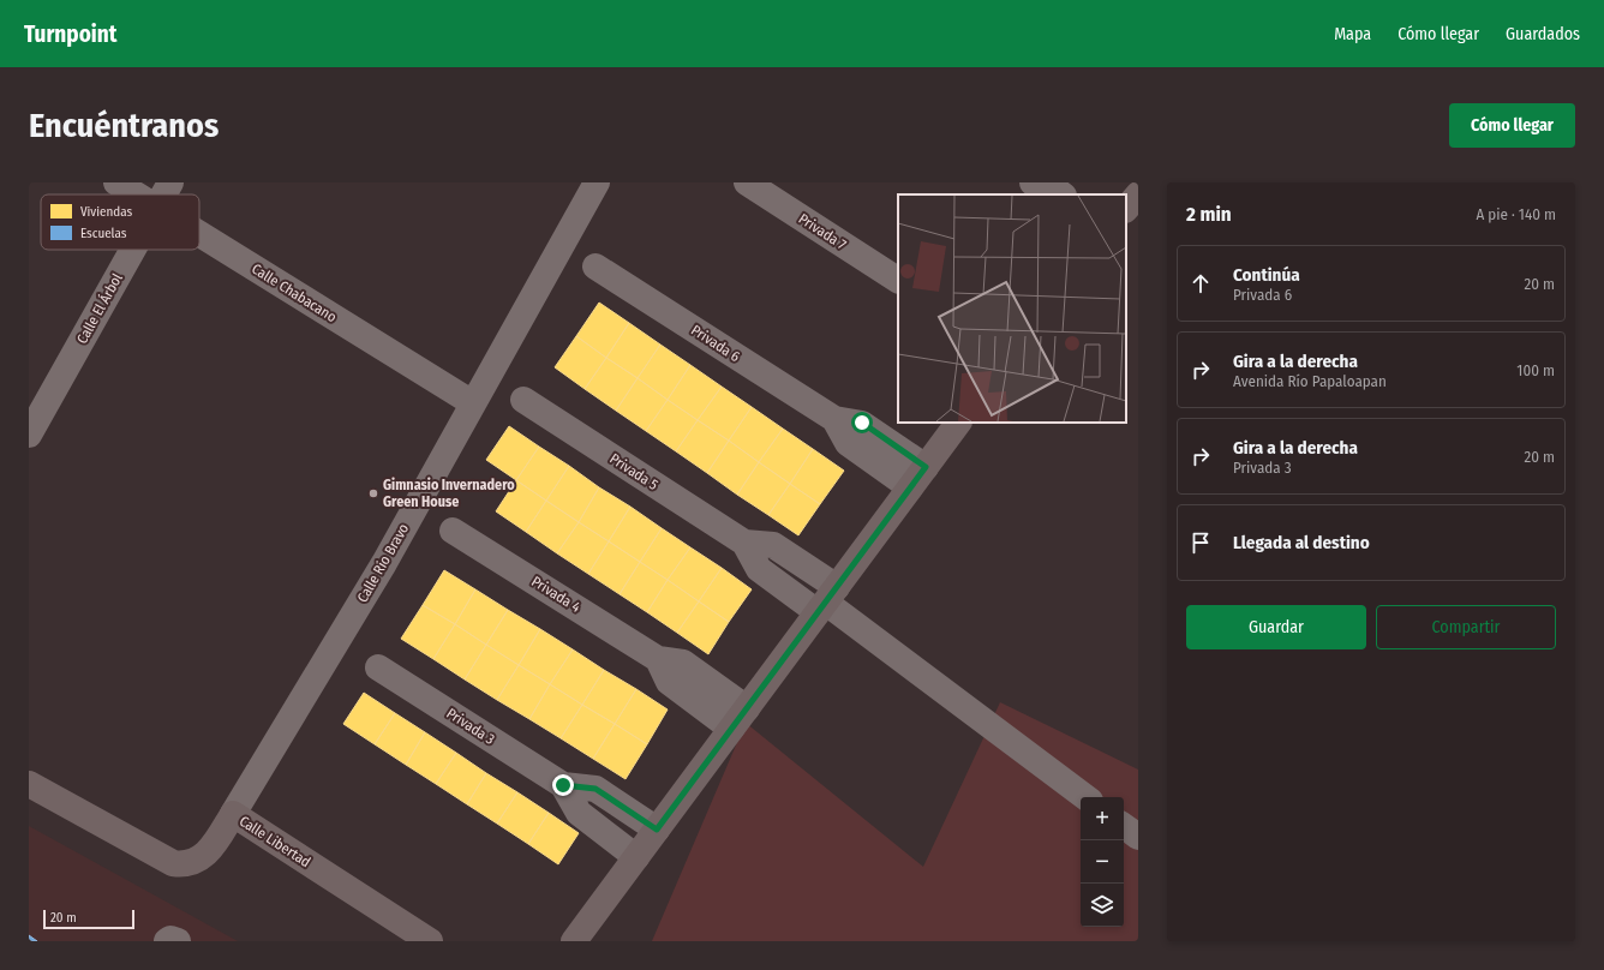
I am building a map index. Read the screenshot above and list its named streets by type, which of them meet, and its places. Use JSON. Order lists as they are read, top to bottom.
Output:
{
  "streets": {
    "main road": ["Calle Libertad"],
    "street": [
      "Privada 7",
      "Calle Chabacano",
      "Calle El Árbol",
      "Privada 6",
      "Privada 5",
      "Calle Río Bravo",
      "Privada 4",
      "Privada 3"
    ]
  },
  "crossings": [
    ["Calle Chabacano", "Calle Río Bravo"],
    ["Calle Río Bravo", "Calle Libertad"]
  ],
  "places": ["Gimnasio Invernadero Green House"],
  "legend": ["Viviendas", "Escuelas"],
  "scale_bar": "20 m",
  "page": {
    "header": "Turnpoint",
    "nav": ["Mapa", "Cómo llegar", "Guardados"],
    "buttons": [
      "Cómo llegar",
      ["Guardar", "Compartir"]
    ],
    "title": "Encuéntranos",
    "heading": ["2 min", "A pie · 140 m"],
    "list": [
      ["Continúa", "Privada 6", "20 m"],
      ["Gira a la derecha", "Avenida Río Papaloapan", "100 m"],
      ["Gira a la derecha", "Privada 3", "20 m"],
      "Llegada al destino"
    ],
    "map_buttons": ["+", "−"],
    "scale": "20 m"
  }
}
